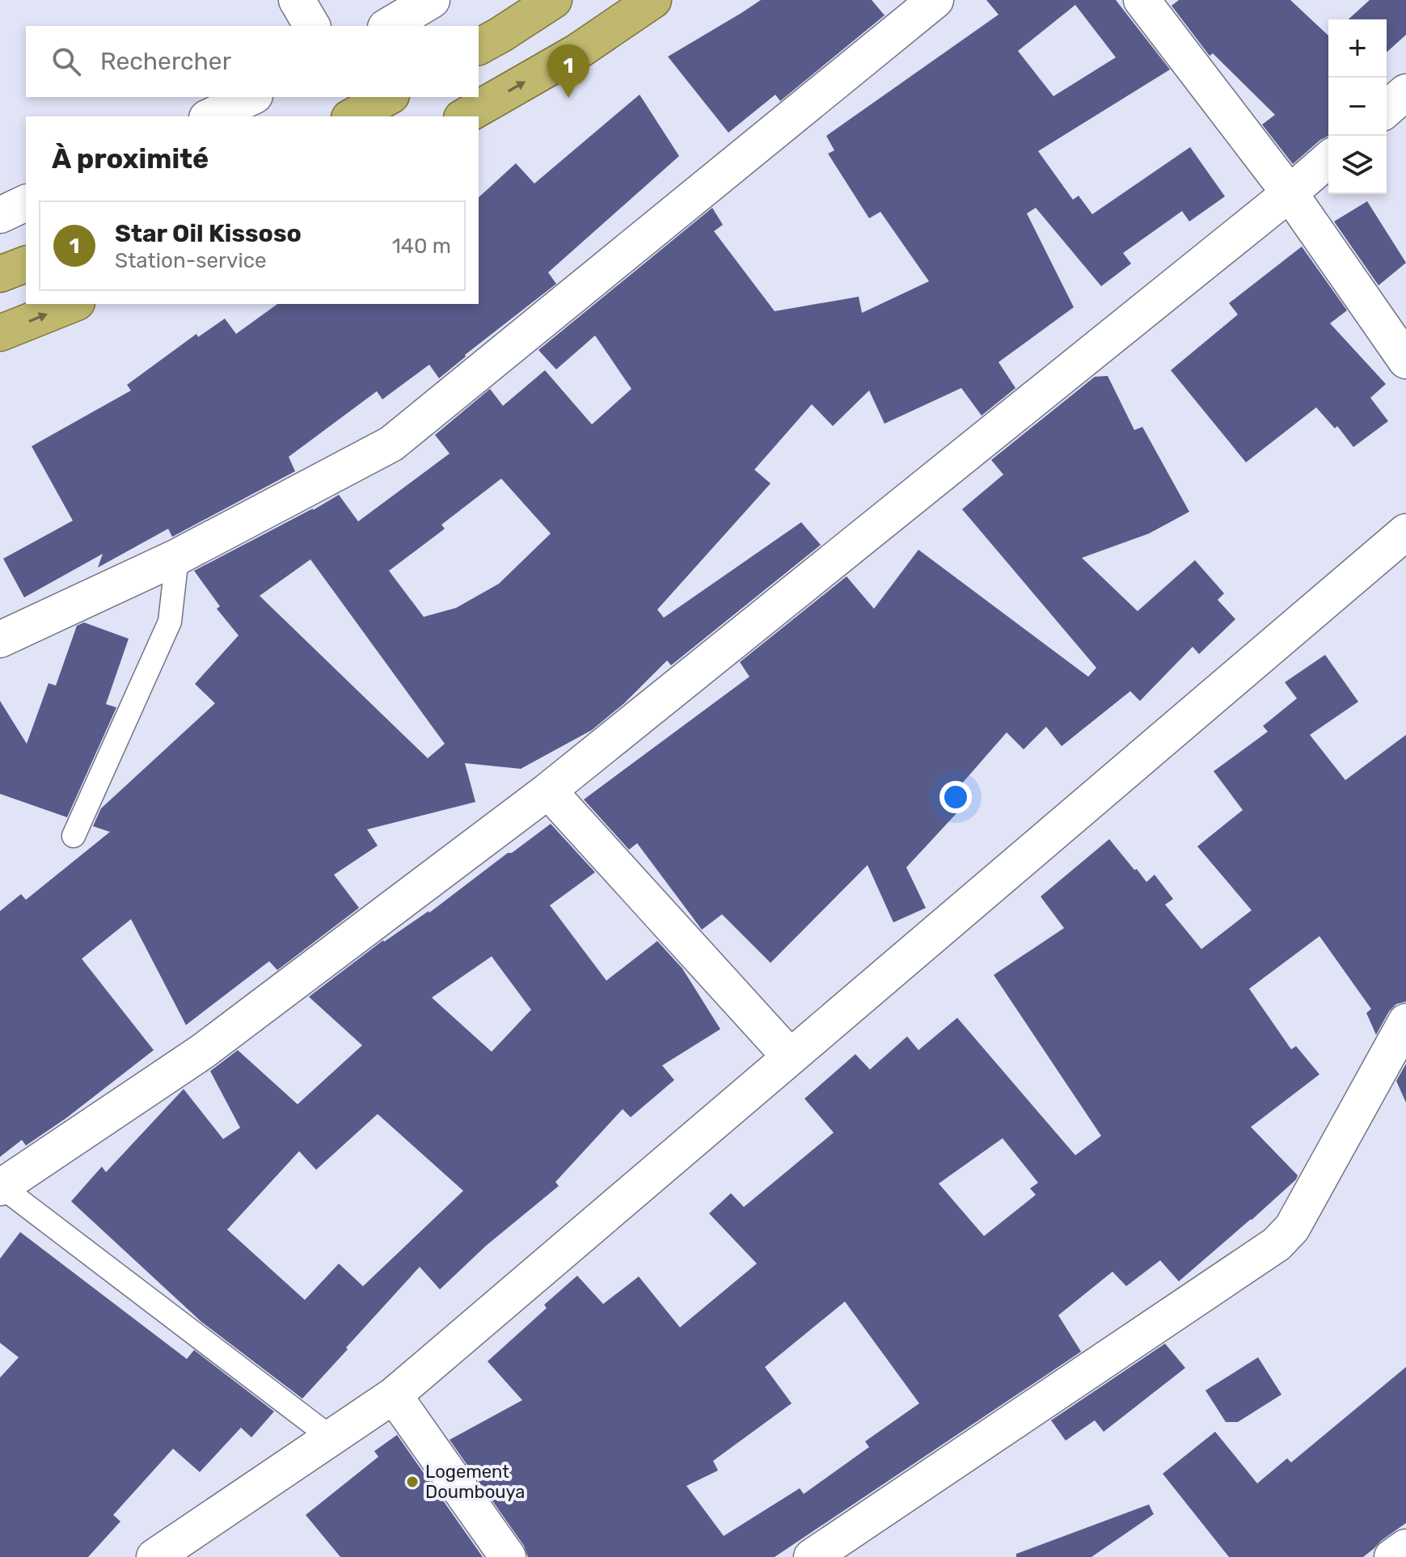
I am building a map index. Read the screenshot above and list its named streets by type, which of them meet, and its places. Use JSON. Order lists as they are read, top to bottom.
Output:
{
  "places": ["Logement Doumbouya"],
  "page": {
    "map_buttons": ["+", "−"],
    "search": "Rechercher",
    "pins": "1",
    "heading": "À proximité",
    "list": [
      {
        "mark": "1",
        "name": "Star Oil Kissoso",
        "note": "Station-service",
        "value": "140 m"
      }
    ]
  }
}
